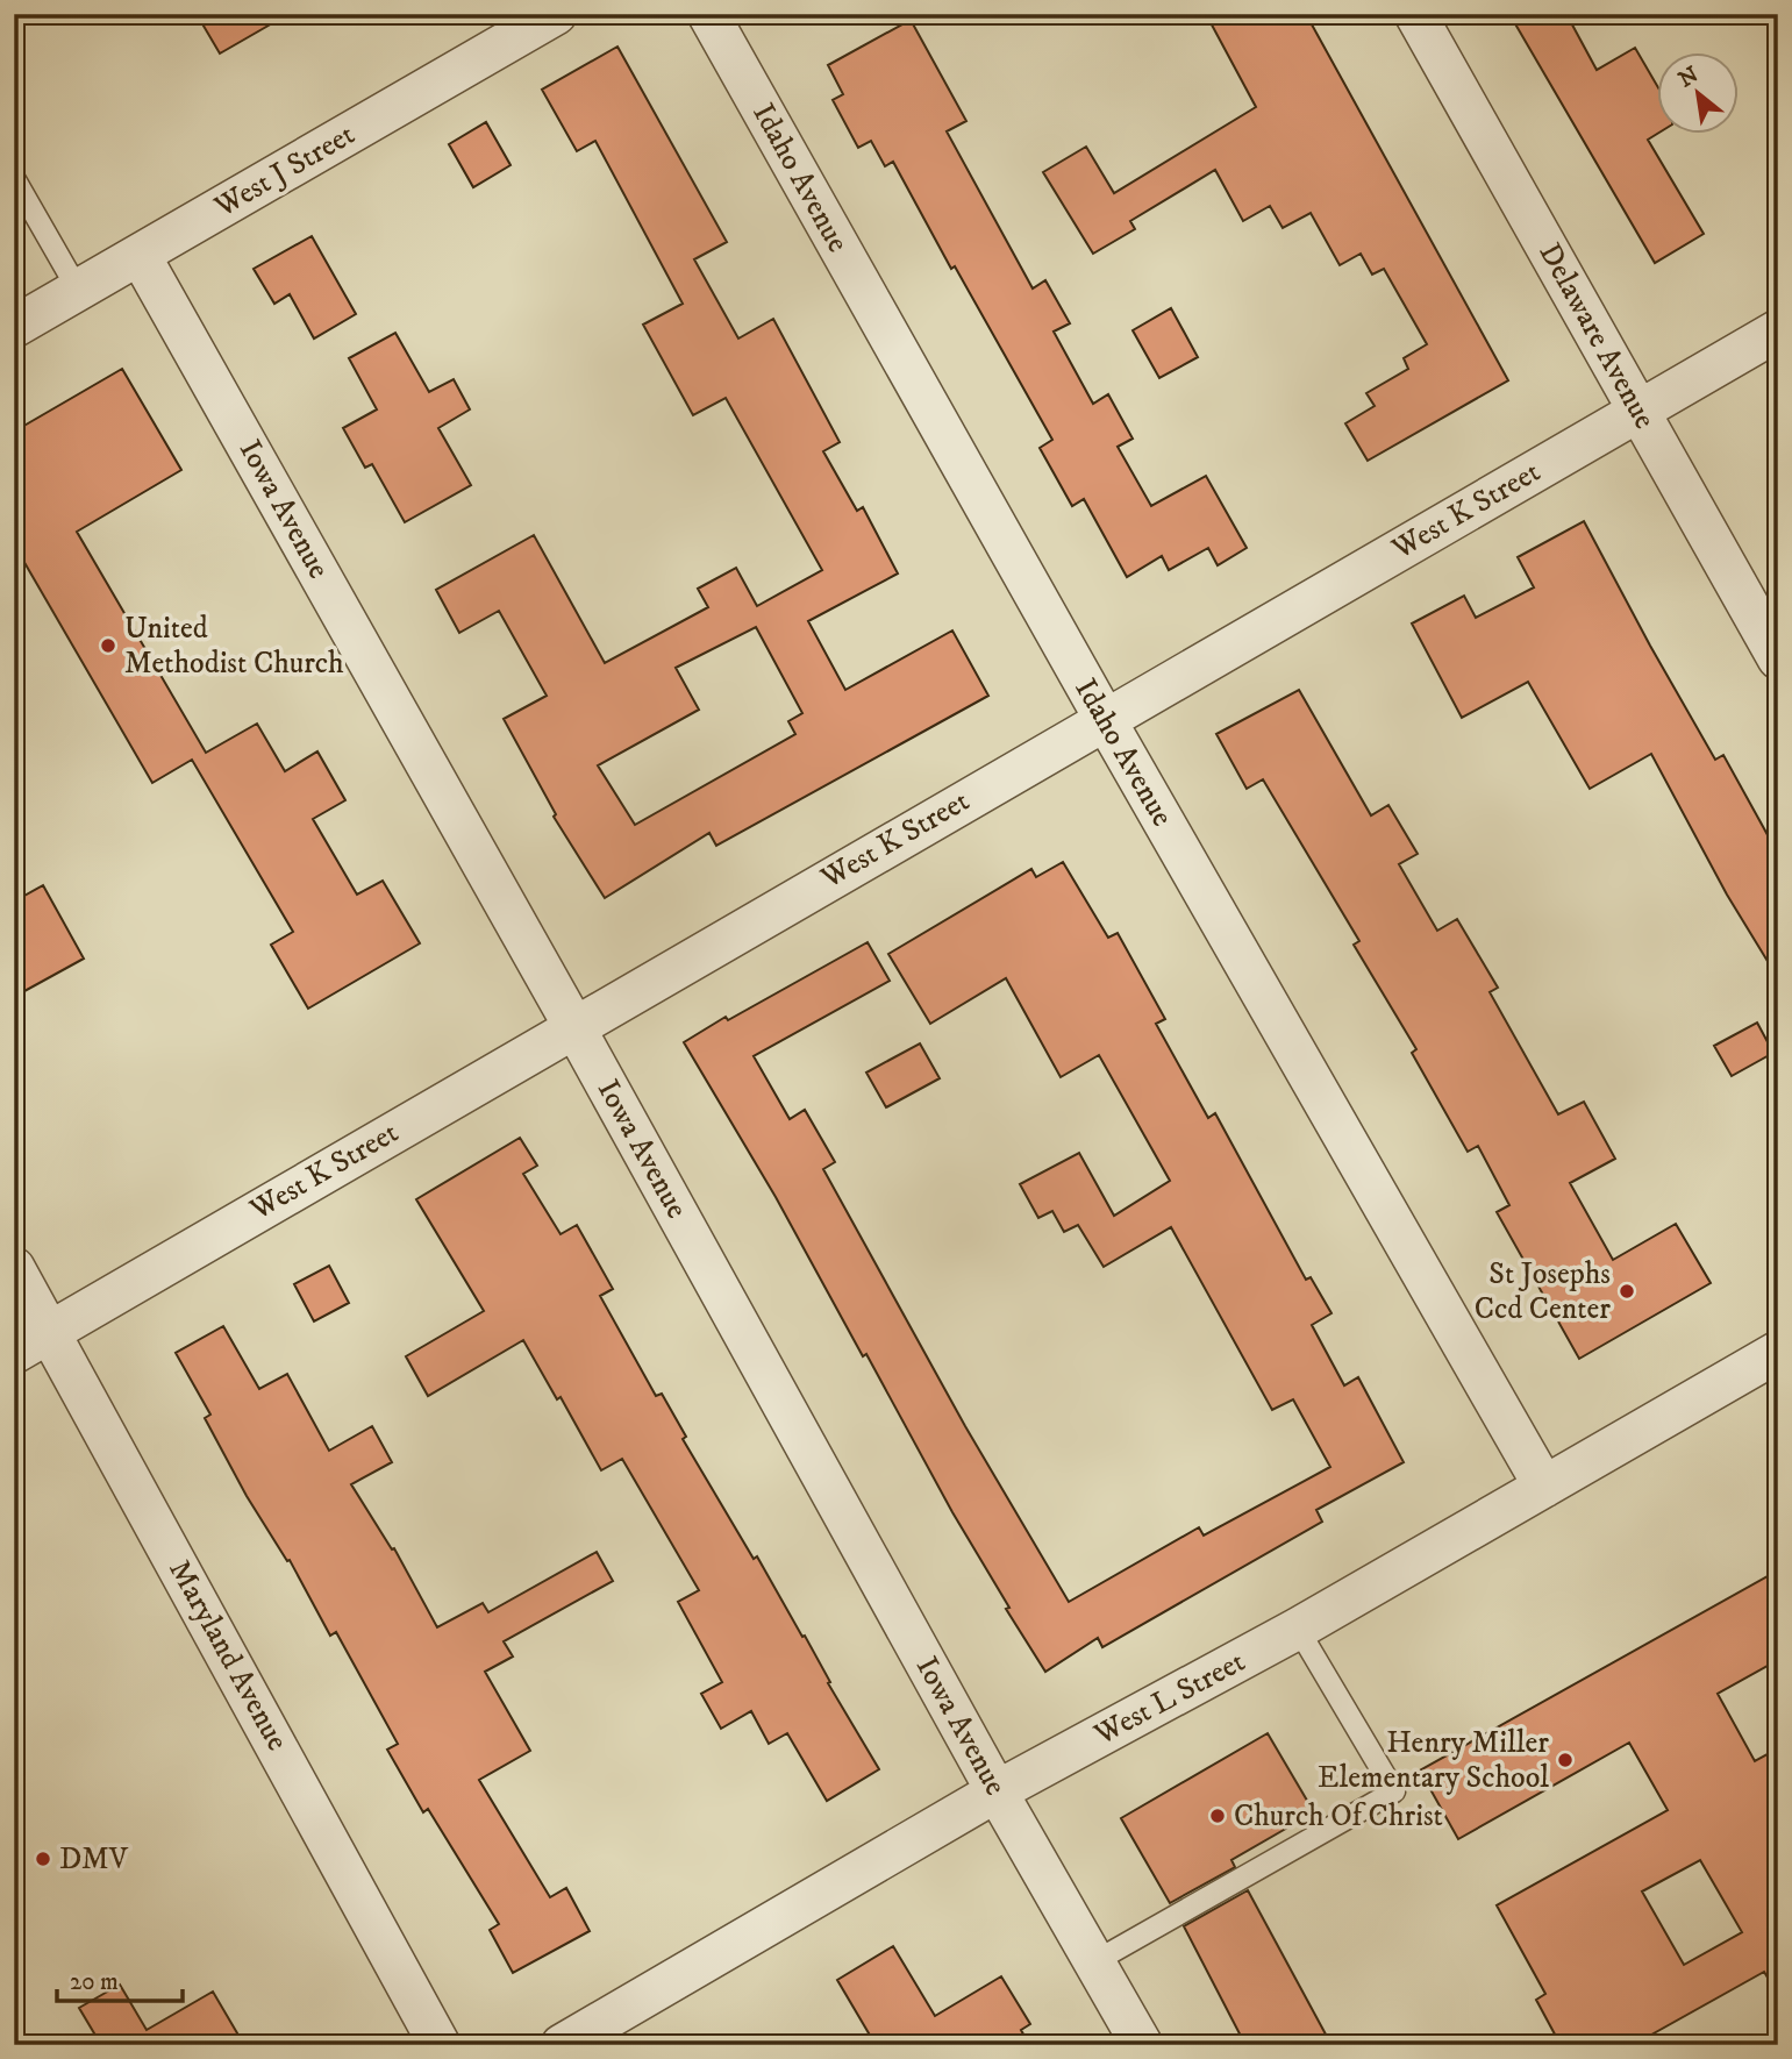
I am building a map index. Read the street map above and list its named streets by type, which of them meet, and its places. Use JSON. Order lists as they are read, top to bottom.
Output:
{
  "streets": {
    "street": [
      "West J Street",
      "Idaho Avenue",
      "Delaware Avenue",
      "Iowa Avenue",
      "West K Street",
      "Maryland Avenue",
      "West L Street"
    ]
  },
  "crossings": [
    ["West J Street", "Iowa Avenue"],
    ["Idaho Avenue", "West K Street"],
    ["Idaho Avenue", "West L Street"],
    ["Delaware Avenue", "West K Street"],
    ["Iowa Avenue", "West K Street"],
    ["Iowa Avenue", "West L Street"],
    ["West K Street", "Maryland Avenue"]
  ],
  "places": [
    "United Methodist Church",
    "St Josephs Ccd Center",
    "Henry Miller Elementary School",
    "Church Of Christ",
    "DMV"
  ],
  "scale_bar": "20 m",
  "north": "top left"
}
